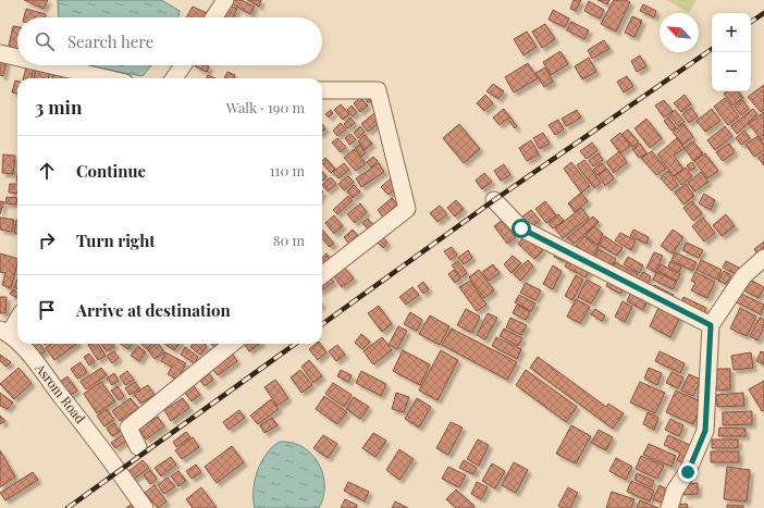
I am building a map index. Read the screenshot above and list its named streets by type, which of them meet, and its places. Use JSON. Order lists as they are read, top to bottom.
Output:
{
  "streets": {
    "street": ["Asrom Road"]
  },
  "north": "top left",
  "page": {
    "map_buttons": ["+", "−"],
    "search": "Search here",
    "heading": ["3 min", "Walk · 190 m"],
    "list": [
      ["Continue", "110 m"],
      ["Turn right", "80 m"],
      "Arrive at destination"
    ]
  }
}
